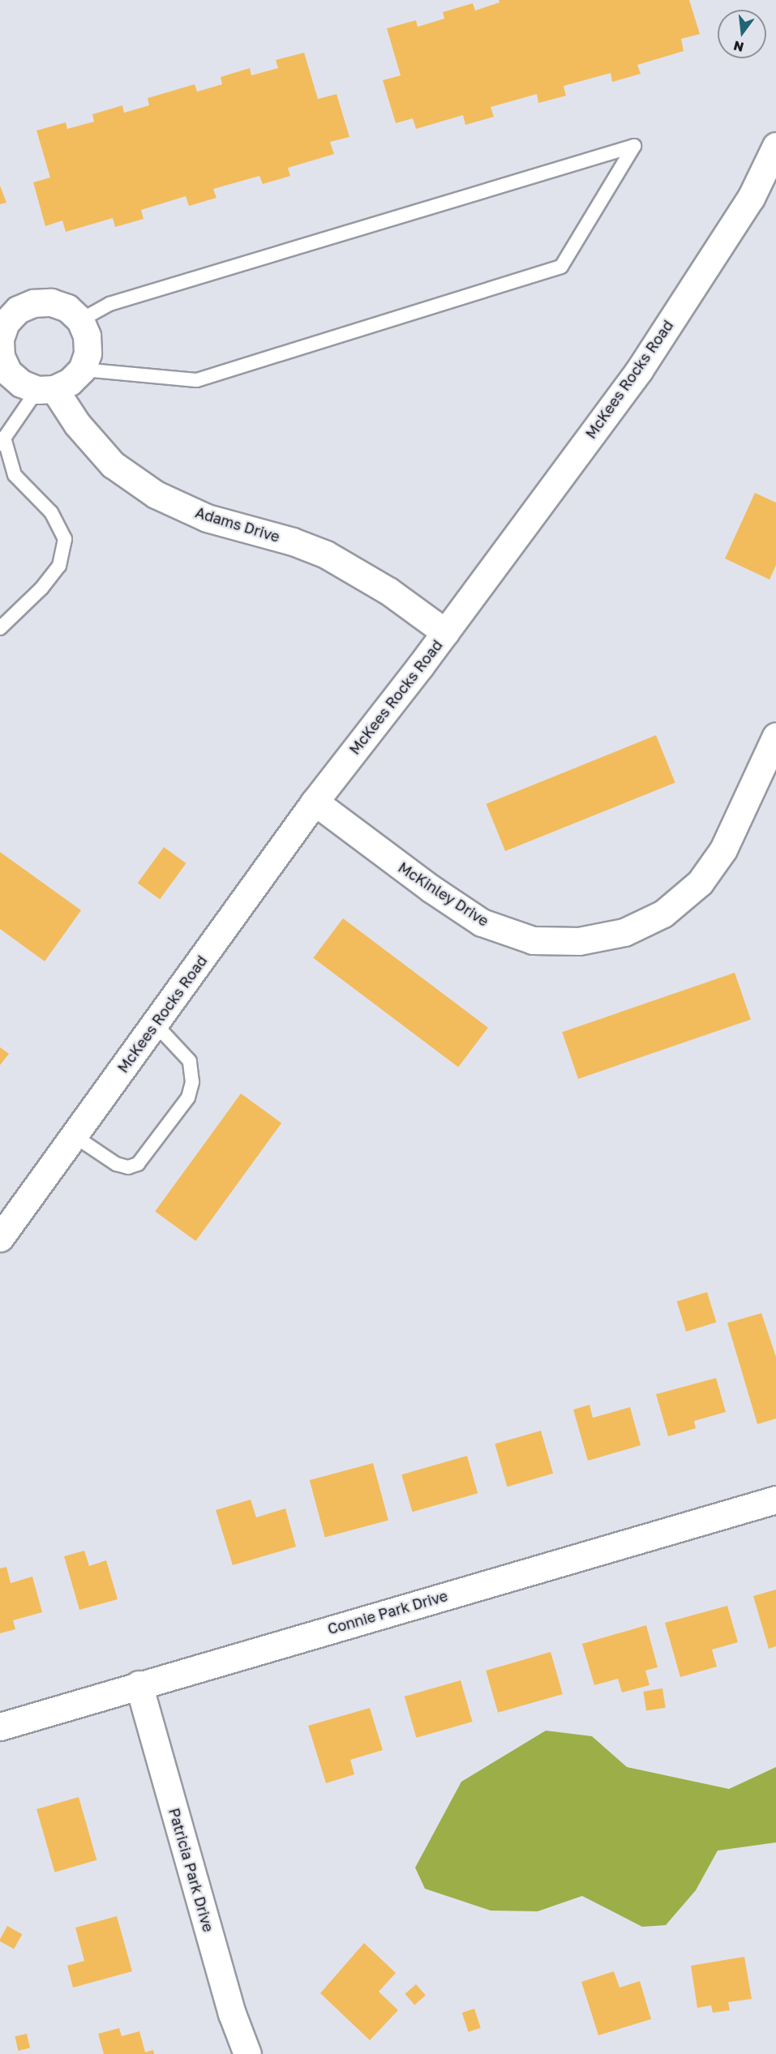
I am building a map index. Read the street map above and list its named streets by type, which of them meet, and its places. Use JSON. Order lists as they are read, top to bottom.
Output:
{
  "streets": {
    "street": [
      "McKees Rocks Road",
      "Adams Drive",
      "McKinley Drive",
      "Connie Park Drive",
      "Patricia Park Drive"
    ]
  },
  "crossings": [
    ["McKees Rocks Road", "Adams Drive"],
    ["McKees Rocks Road", "McKinley Drive"],
    ["Connie Park Drive", "Patricia Park Drive"]
  ],
  "north": "bottom"
}
